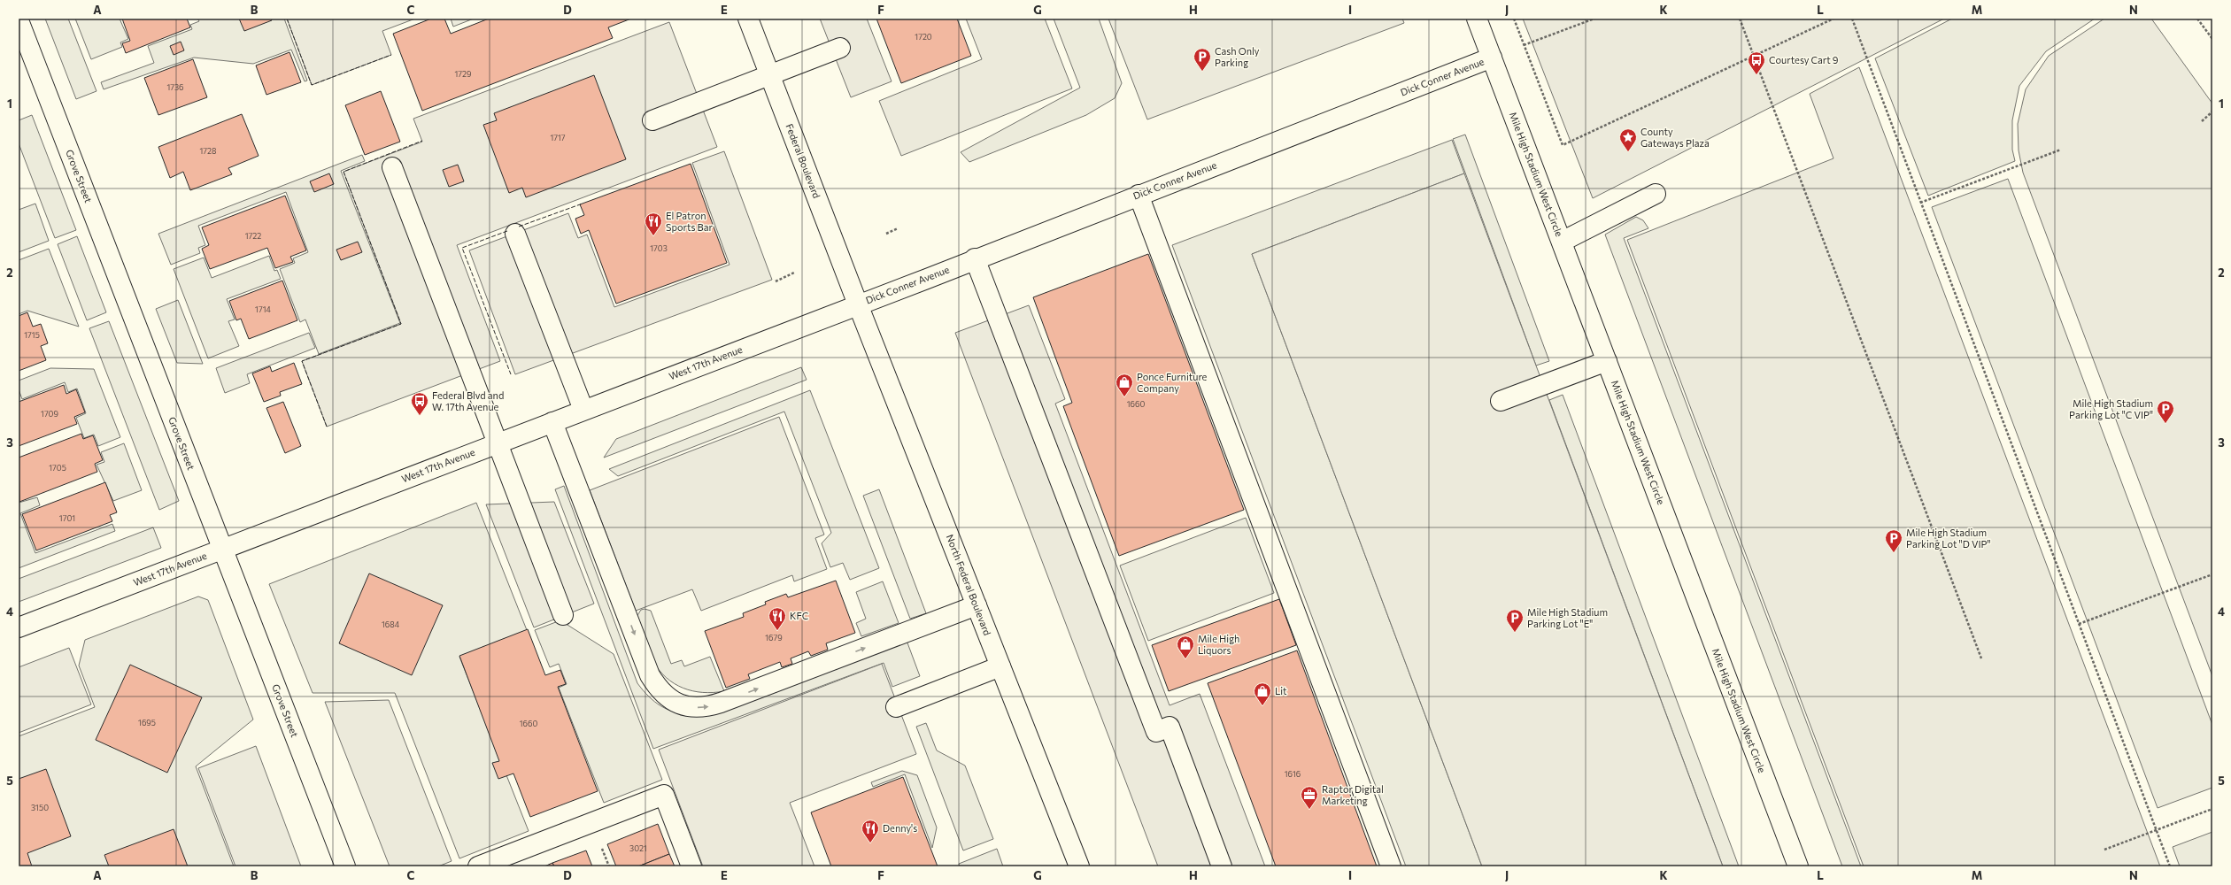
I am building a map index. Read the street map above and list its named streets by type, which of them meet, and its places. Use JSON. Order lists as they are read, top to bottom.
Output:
{
  "streets": {
    "street": [
      "Dick Conner Avenue",
      "Federal Boulevard",
      "Mile High Stadium West Circle",
      "Grove Street",
      "West 17th Avenue",
      "North Federal Boulevard"
    ]
  },
  "crossings": [
    ["Dick Conner Avenue", "Federal Boulevard"],
    ["Dick Conner Avenue", "Mile High Stadium West Circle"],
    ["Dick Conner Avenue", "West 17th Avenue"],
    ["Dick Conner Avenue", "North Federal Boulevard"],
    ["Federal Boulevard", "West 17th Avenue"],
    ["Federal Boulevard", "North Federal Boulevard"],
    ["Grove Street", "West 17th Avenue"],
    ["West 17th Avenue", "North Federal Boulevard"]
  ],
  "places": {
    "parking": [
      "Cash Only Parking",
      "Mile High Stadium Parking Lot \"C VIP\"",
      "Mile High Stadium Parking Lot \"D VIP\"",
      "Mile High Stadium Parking Lot \"E\""
    ],
    "bus stop": ["Courtesy Cart 9", "Federal Blvd and W. 17th Avenue"],
    "place": ["County Gateways Plaza"],
    "restaurant": ["El Patron Sports Bar", "KFC", "Denny's"],
    "shop": ["Ponce Furniture Company", "Mile High Liquors", "Lit"],
    "office": ["Raptor Digital Marketing"]
  },
  "house_numbers": [
    "1720",
    "1729",
    "1736",
    "1717",
    "1728",
    "1722",
    "1703",
    "1714",
    "1715",
    "1660",
    "1709",
    "1705",
    "1701",
    "1684",
    "1679",
    "1695",
    "1660",
    "1616",
    "3150",
    "3021"
  ],
  "grid": {
    "columns": [
      "A",
      "B",
      "C",
      "D",
      "E",
      "F",
      "G",
      "H",
      "I",
      "J",
      "K",
      "L",
      "M",
      "N"
    ],
    "rows": [
      "1",
      "2",
      "3",
      "4",
      "5"
    ]
  }
}
